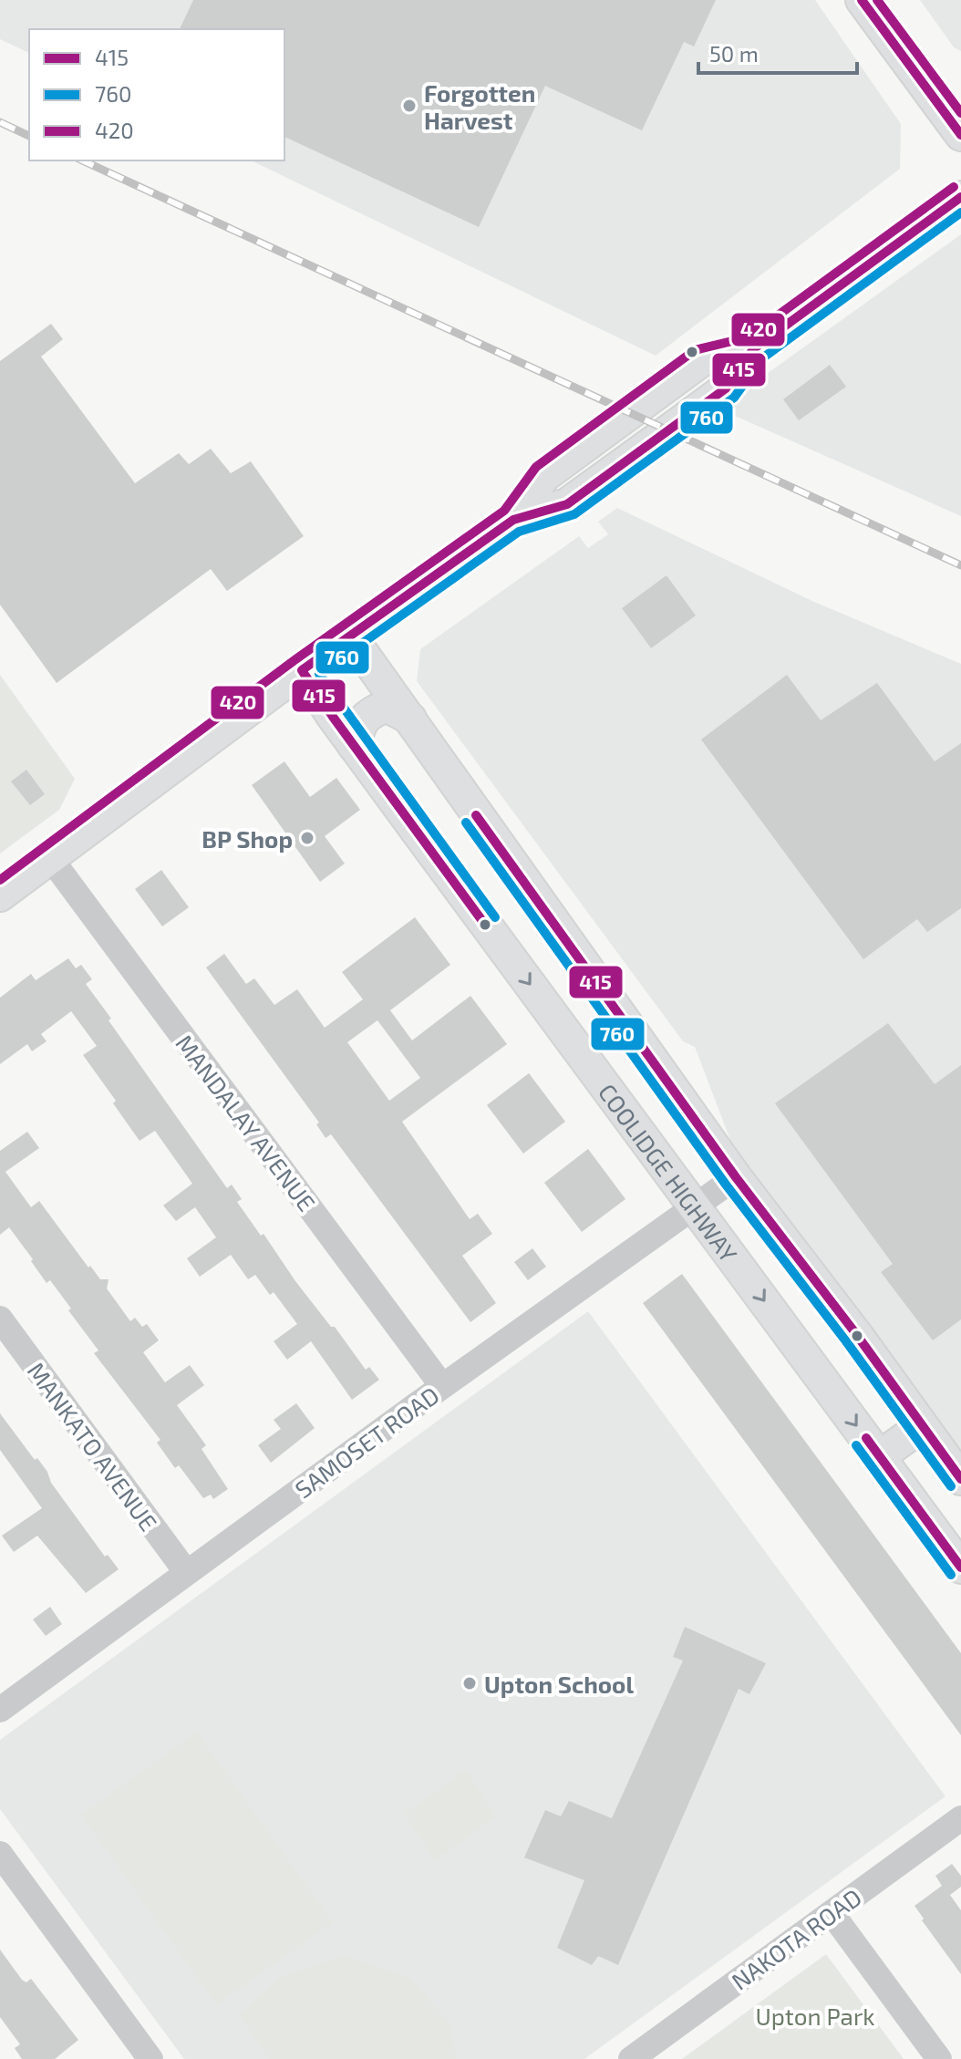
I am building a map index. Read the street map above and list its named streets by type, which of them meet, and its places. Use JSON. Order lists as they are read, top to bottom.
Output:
{
  "streets": {
    "main road": ["COOLIDGE HIGHWAY"],
    "street": [
      "MANDALAY AVENUE",
      "SAMOSET ROAD",
      "MANKATO AVENUE",
      "NAKOTA ROAD"
    ]
  },
  "crossings": [
    ["MANDALAY AVENUE", "SAMOSET ROAD"],
    ["COOLIDGE HIGHWAY", "SAMOSET ROAD"],
    ["SAMOSET ROAD", "MANKATO AVENUE"]
  ],
  "parks": ["Upton Park"],
  "places": ["Forgotten Harvest", "BP Shop", "Upton School"],
  "lines": ["transit line 415", "transit line 420", "transit line 760"],
  "legend": ["415", "760", "420"],
  "scale_bar": "50 m"
}
